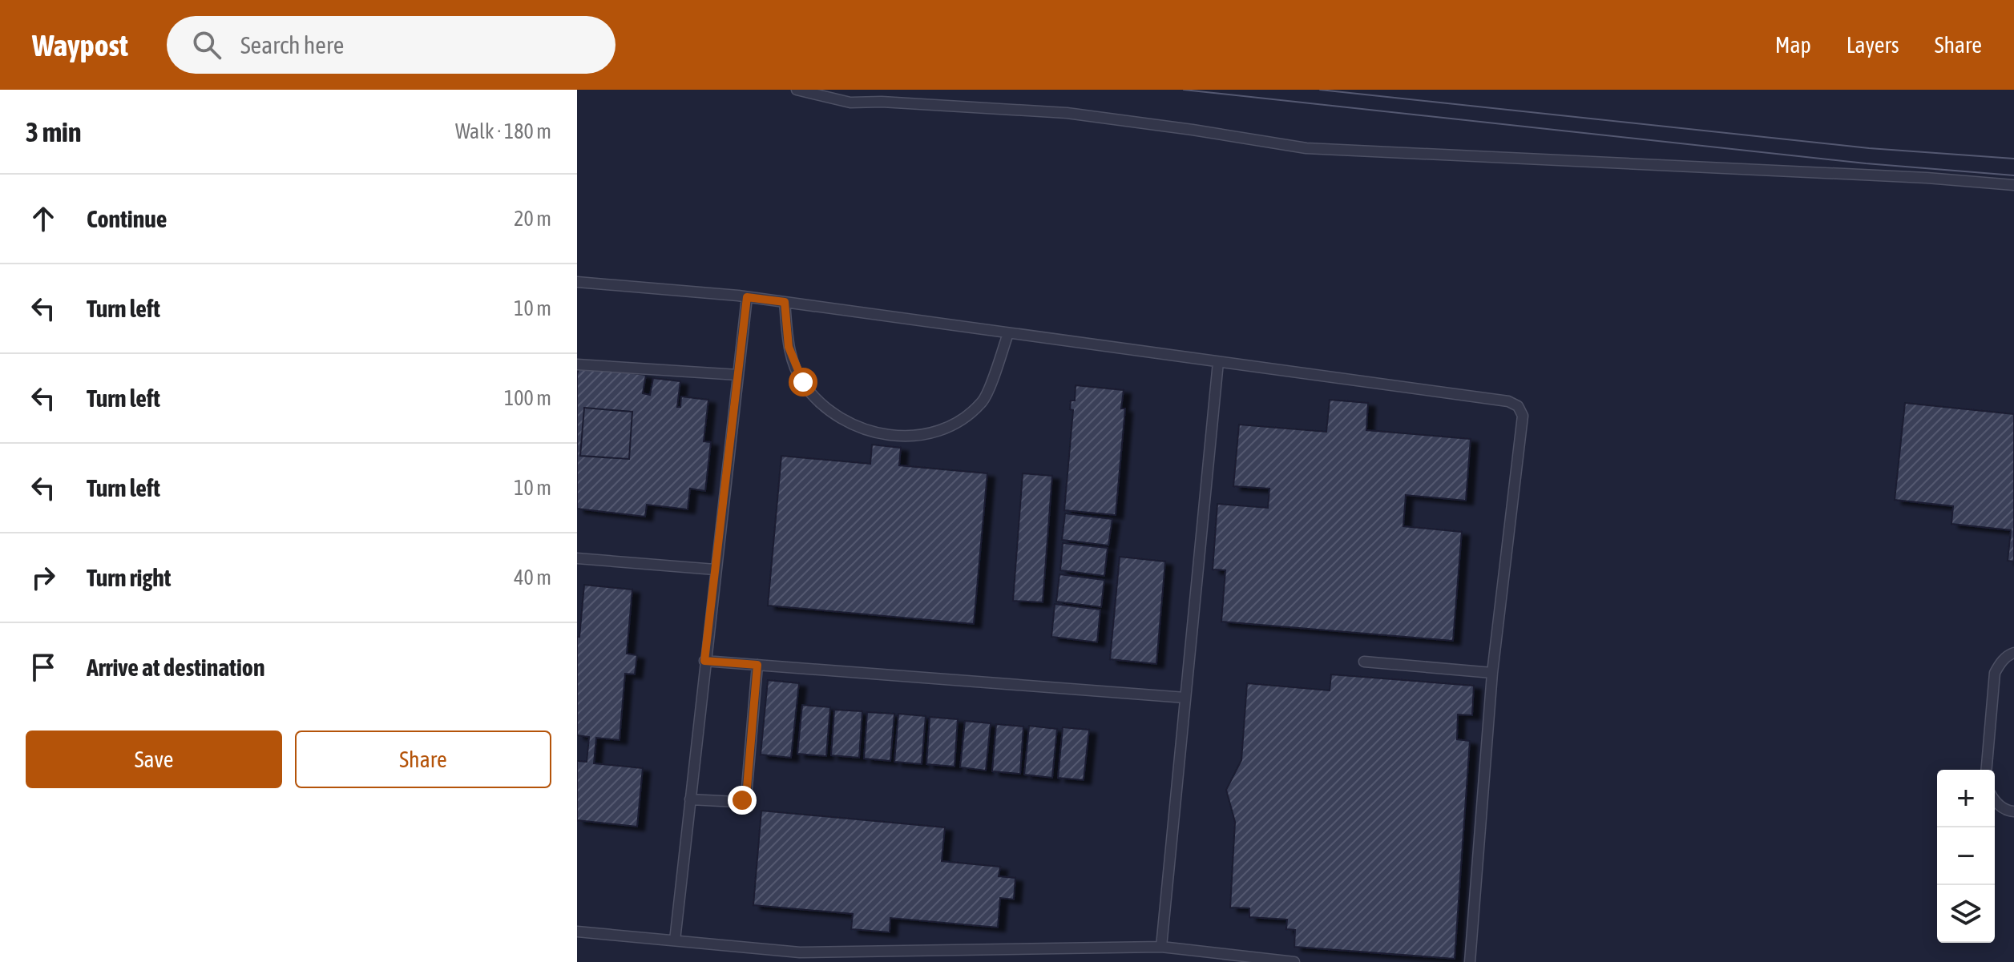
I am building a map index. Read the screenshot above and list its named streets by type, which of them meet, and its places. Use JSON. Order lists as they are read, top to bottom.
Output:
{
  "page": {
    "header": "Waypost",
    "search": "Search here",
    "nav": ["Map", "Layers", "Share"],
    "heading": ["3 min", "Walk · 180 m"],
    "list": [
      ["Continue", "20 m"],
      ["Turn left", "10 m"],
      ["Turn left", "100 m"],
      ["Turn left", "10 m"],
      ["Turn right", "40 m"],
      "Arrive at destination"
    ],
    "buttons": ["Save", "Share"],
    "map_buttons": ["+", "−"]
  }
}
